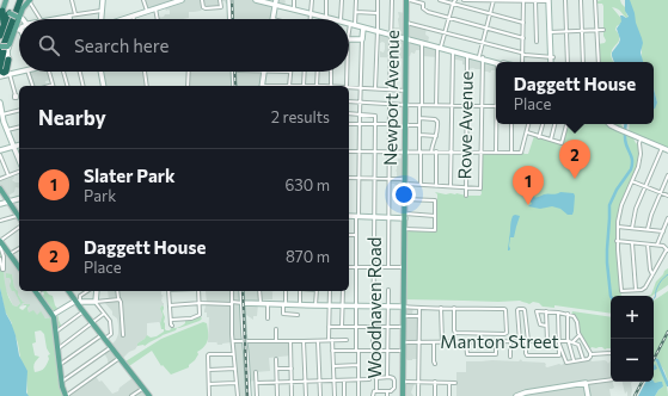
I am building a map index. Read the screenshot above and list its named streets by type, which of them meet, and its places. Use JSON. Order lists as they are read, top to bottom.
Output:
{
  "streets": {
    "main road": ["Newport Avenue"],
    "street": ["Rowe Avenue", "Woodhaven Road", "Manton Street"]
  },
  "crossings": [
    ["Newport Avenue", "Manton Street"]
  ],
  "page": {
    "search": "Search here",
    "popup": ["Daggett House", "Place"],
    "heading": ["Nearby", "2 results"],
    "pins": ["2", "1"],
    "list": [
      {
        "mark": "1",
        "name": "Slater Park",
        "note": "Park",
        "value": "630 m"
      },
      {
        "mark": "2",
        "name": "Daggett House",
        "note": "Place",
        "value": "870 m"
      }
    ],
    "map_buttons": ["+", "−"]
  }
}
